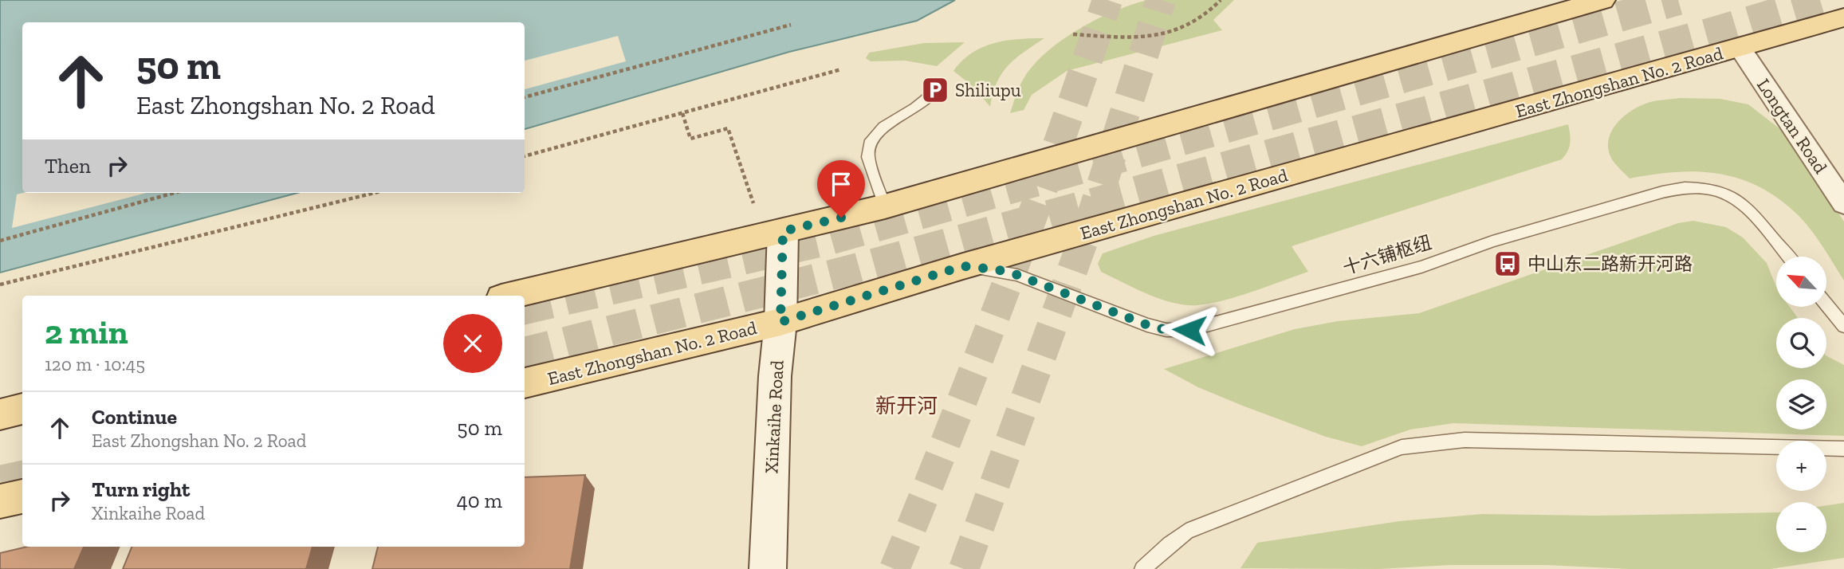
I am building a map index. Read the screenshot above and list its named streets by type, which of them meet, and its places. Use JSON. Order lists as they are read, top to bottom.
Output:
{
  "streets": {
    "main road": ["East Zhongshan No. 2 Road", "Xinkaihe Road"],
    "street": ["Longtan Road"],
    "lane": ["十六铺枢纽"]
  },
  "crossings": [
    ["East Zhongshan No. 2 Road", "Longtan Road"],
    ["East Zhongshan No. 2 Road", "十六铺枢纽"],
    ["East Zhongshan No. 2 Road", "Xinkaihe Road"]
  ],
  "districts": ["新开河"],
  "places": {
    "parking": ["Shiliupu"],
    "bus stop": ["中山东二路新开河路"]
  },
  "north": "top left",
  "page": {
    "turn": ["50 m", "East Zhongshan No. 2 Road"],
    "then": "Then",
    "map_buttons": ["+", "−"],
    "heading": ["2 min", "120 m · 10:45"],
    "list": [
      {
        "name": "Continue",
        "note": "East Zhongshan No. 2 Road",
        "value": "50 m"
      },
      {
        "name": "Turn right",
        "note": "Xinkaihe Road",
        "value": "40 m"
      }
    ]
  }
}
